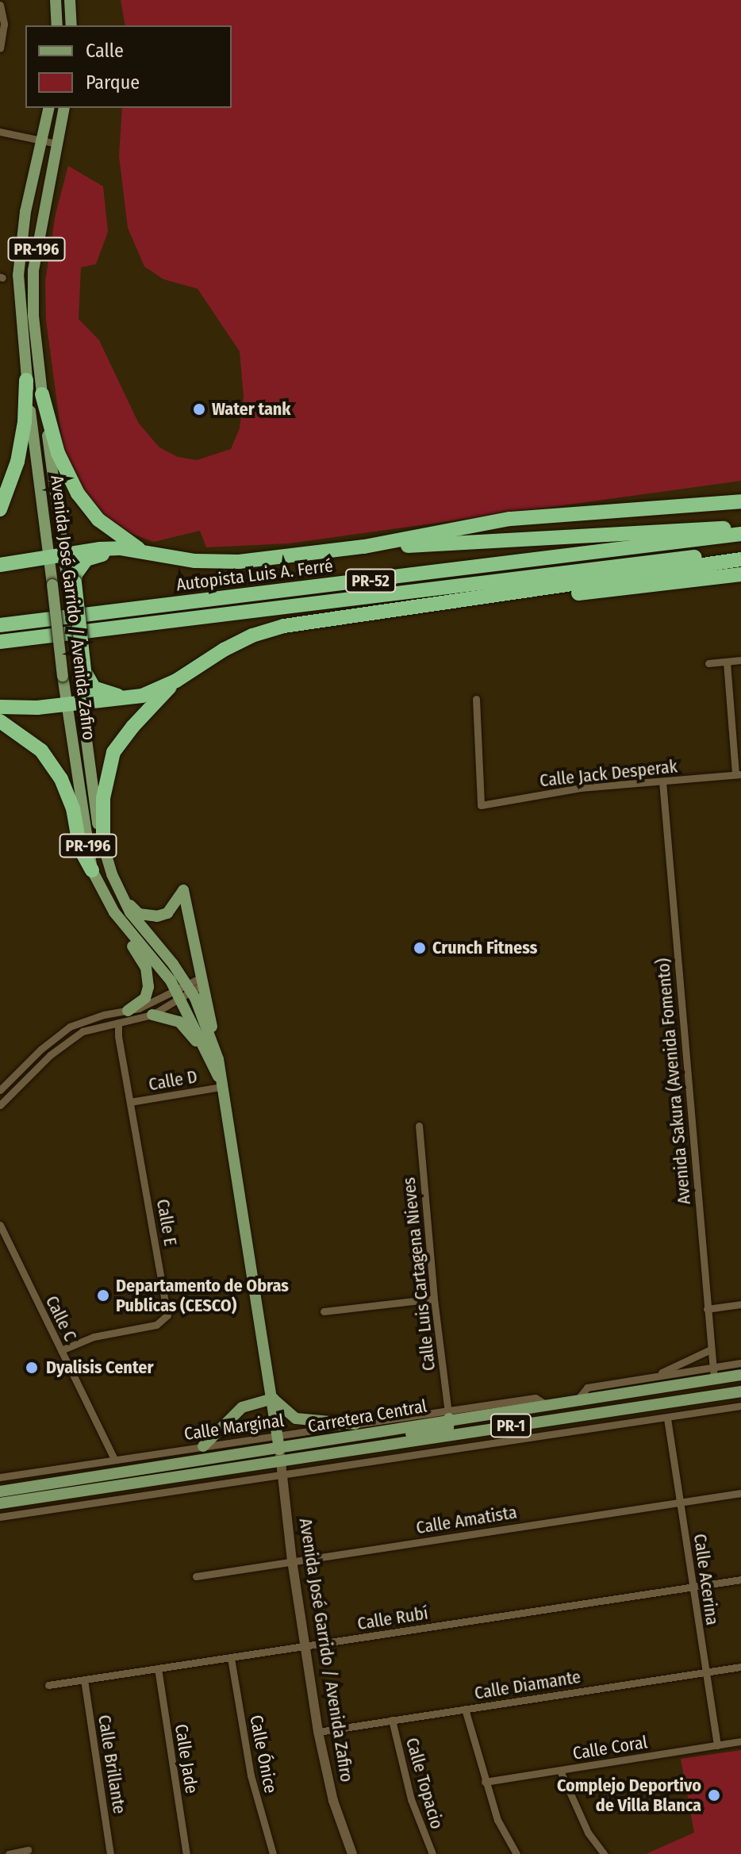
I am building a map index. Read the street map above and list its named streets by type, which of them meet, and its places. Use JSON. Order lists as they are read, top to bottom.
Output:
{
  "streets": {
    "highway": ["Autopista Luis A. Ferré", "PR-52"],
    "main road": [
      "PR-196",
      "Avenida José Garrido / Avenida Zafiro",
      "Carretera Central",
      "PR-1"
    ],
    "street": [
      "Calle Jack Desperak",
      "Calle D",
      "Avenida Sakura (Avenida Fomento)",
      "Calle E",
      "Calle Luis Cartagena Nieves",
      "Calle C",
      "Calle Marginal",
      "Calle Amatista",
      "Calle Acerina",
      "Calle Rubí",
      "Calle Diamante",
      "Calle Coral",
      "Calle Ónice",
      "Calle Jade",
      "Calle Brillante",
      "Calle Topacio"
    ]
  },
  "crossings": [
    ["PR-196", "Avenida José Garrido / Avenida Zafiro"],
    ["PR-196", "Carretera Central"],
    ["PR-196", "Calle Marginal"],
    ["Avenida José Garrido / Avenida Zafiro", "Calle D"],
    ["Avenida José Garrido / Avenida Zafiro", "Carretera Central"],
    ["Avenida José Garrido / Avenida Zafiro", "Calle Marginal"],
    ["Avenida José Garrido / Avenida Zafiro", "Calle Amatista"],
    ["Avenida José Garrido / Avenida Zafiro", "Calle Rubí"],
    ["Avenida José Garrido / Avenida Zafiro", "Calle Diamante"],
    ["Calle Jack Desperak", "Avenida Sakura (Avenida Fomento)"],
    ["Calle D", "Calle E"],
    ["Avenida Sakura (Avenida Fomento)", "Carretera Central"],
    ["Calle E", "Calle C"],
    ["Calle Luis Cartagena Nieves", "Carretera Central"],
    ["Calle Luis Cartagena Nieves", "Calle Marginal"],
    ["Calle C", "Calle Marginal"],
    ["Carretera Central", "Calle Marginal"],
    ["Calle Amatista", "Calle Acerina"],
    ["Calle Acerina", "Calle Rubí"],
    ["Calle Acerina", "Calle Diamante"],
    ["Calle Acerina", "Calle Coral"],
    ["Calle Rubí", "Calle Ónice"],
    ["Calle Rubí", "Calle Jade"],
    ["Calle Rubí", "Calle Brillante"],
    ["Calle Diamante", "Calle Topacio"]
  ],
  "places": [
    "Water tank",
    "Crunch Fitness",
    "Departamento de Obras Publicas (CESCO)",
    "Dyalisis Center",
    "Complejo Deportivo de Villa Blanca"
  ],
  "legend": ["Calle", "Parque"]
}
